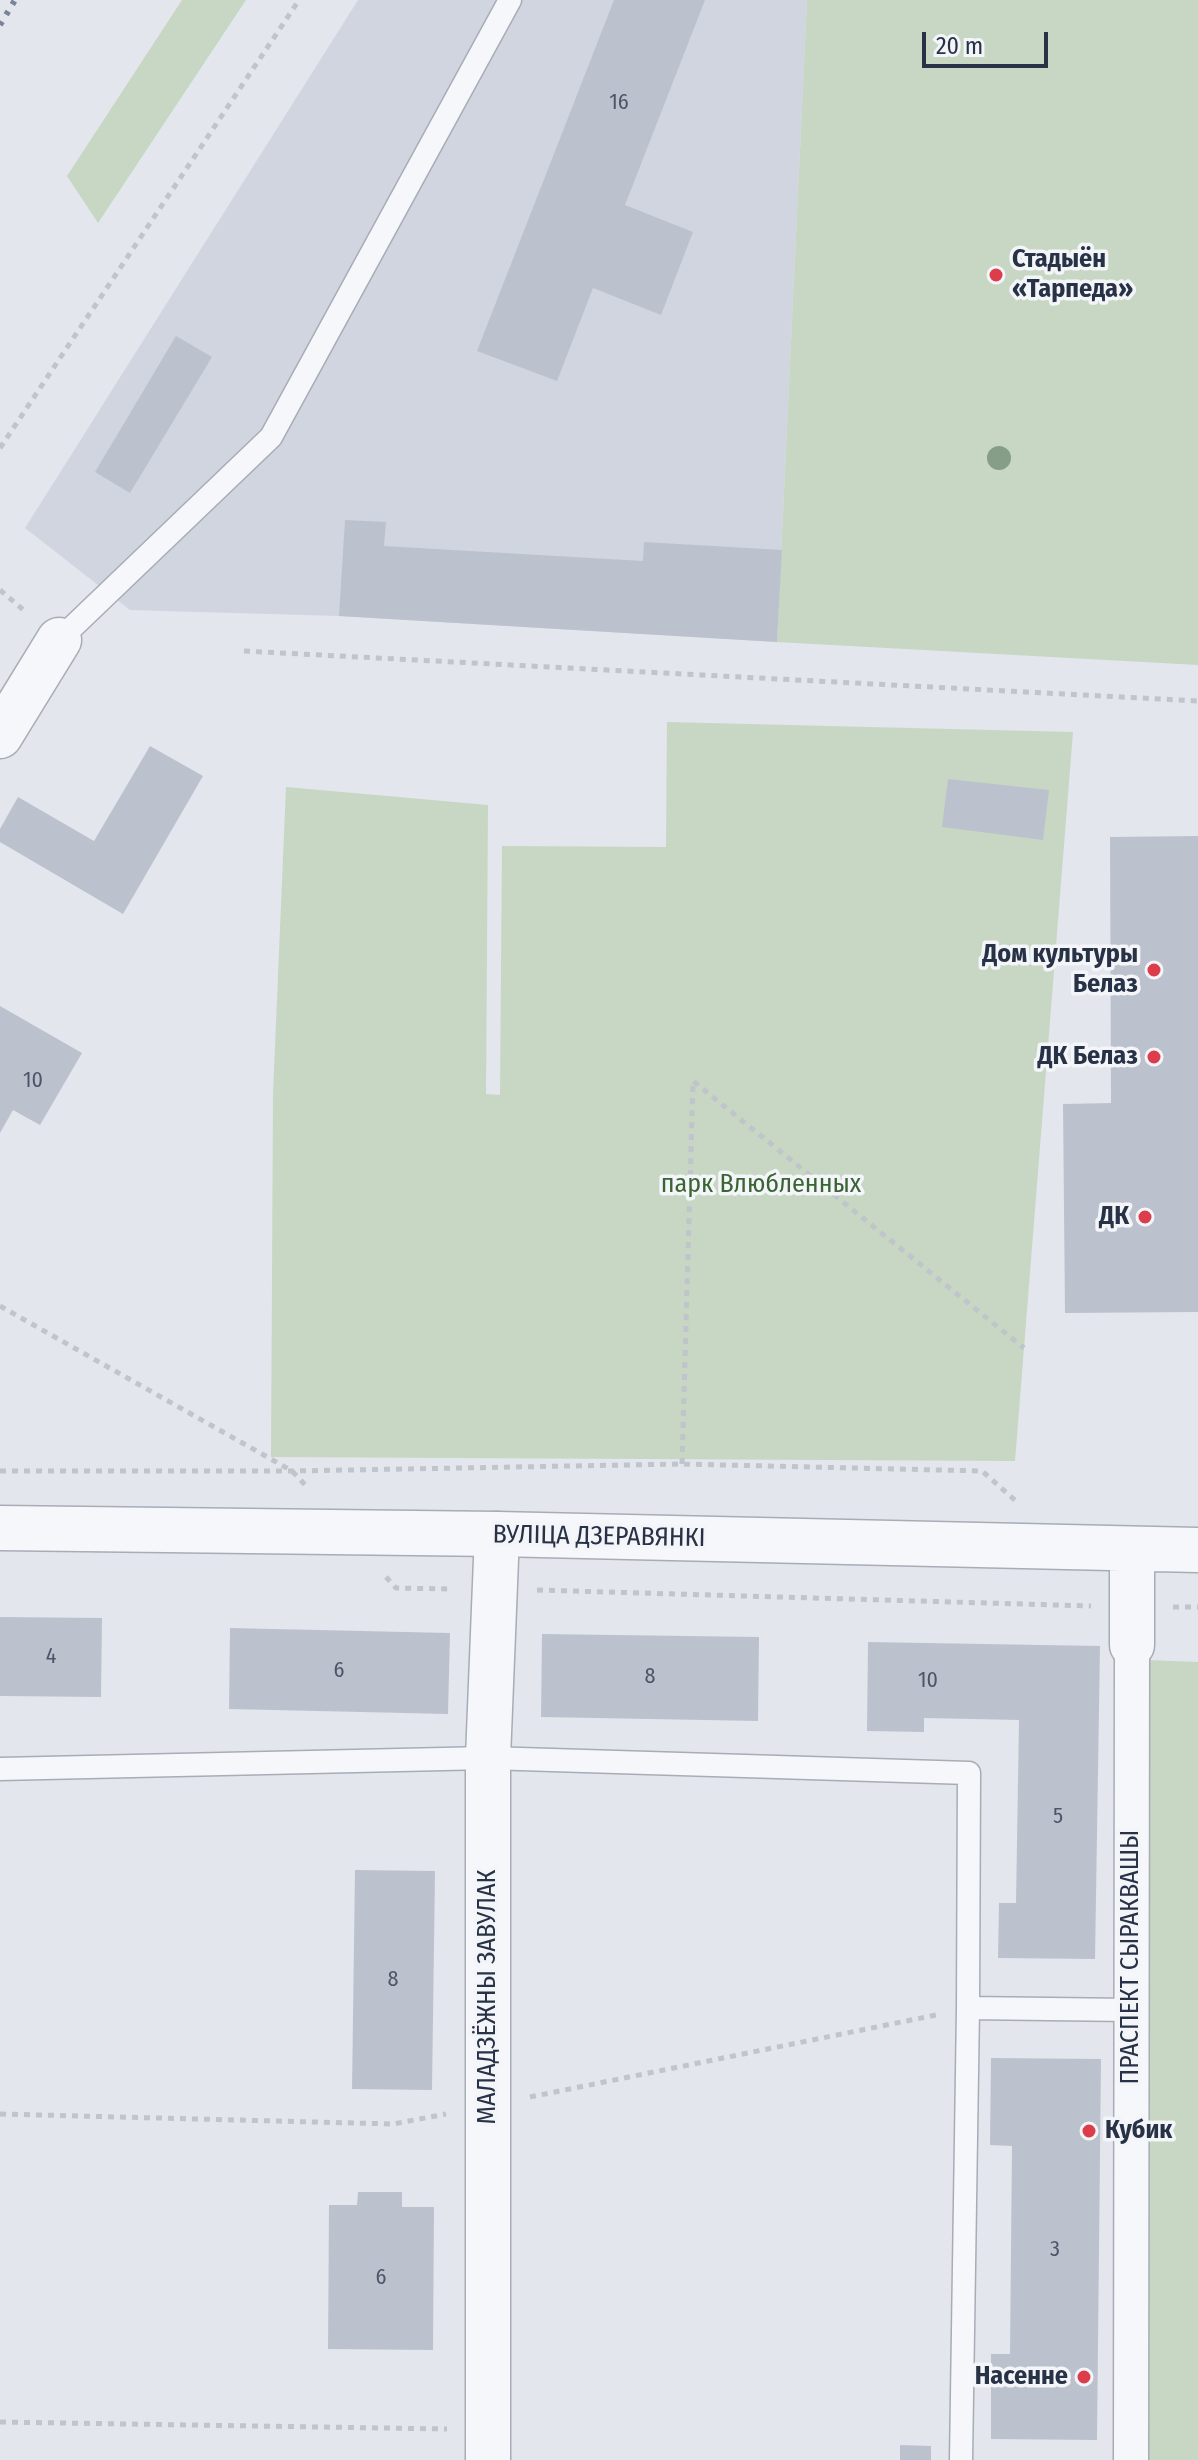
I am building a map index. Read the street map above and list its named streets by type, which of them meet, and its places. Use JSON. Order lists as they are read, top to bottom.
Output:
{
  "streets": {
    "street": ["ВУЛІЦА ДЗЕРАВЯНКІ", "ПРАСПЕКТ СЫРАКВАШЫ", "МАЛАДЗЁЖНЫ ЗАВУЛАК"]
  },
  "crossings": [
    ["ВУЛІЦА ДЗЕРАВЯНКІ", "ПРАСПЕКТ СЫРАКВАШЫ"],
    ["ВУЛІЦА ДЗЕРАВЯНКІ", "МАЛАДЗЁЖНЫ ЗАВУЛАК"]
  ],
  "parks": ["парк Влюбленных"],
  "places": [
    "Стадыён «Тарпеда»",
    "Дом культуры Белаз",
    "ДК Белаз",
    "ДК",
    "Кубик",
    "Насенне"
  ],
  "house_numbers": [
    "16",
    "10",
    "4",
    "6",
    "8",
    "10",
    "5",
    "8",
    "3",
    "6"
  ],
  "scale_bar": "20 m"
}
